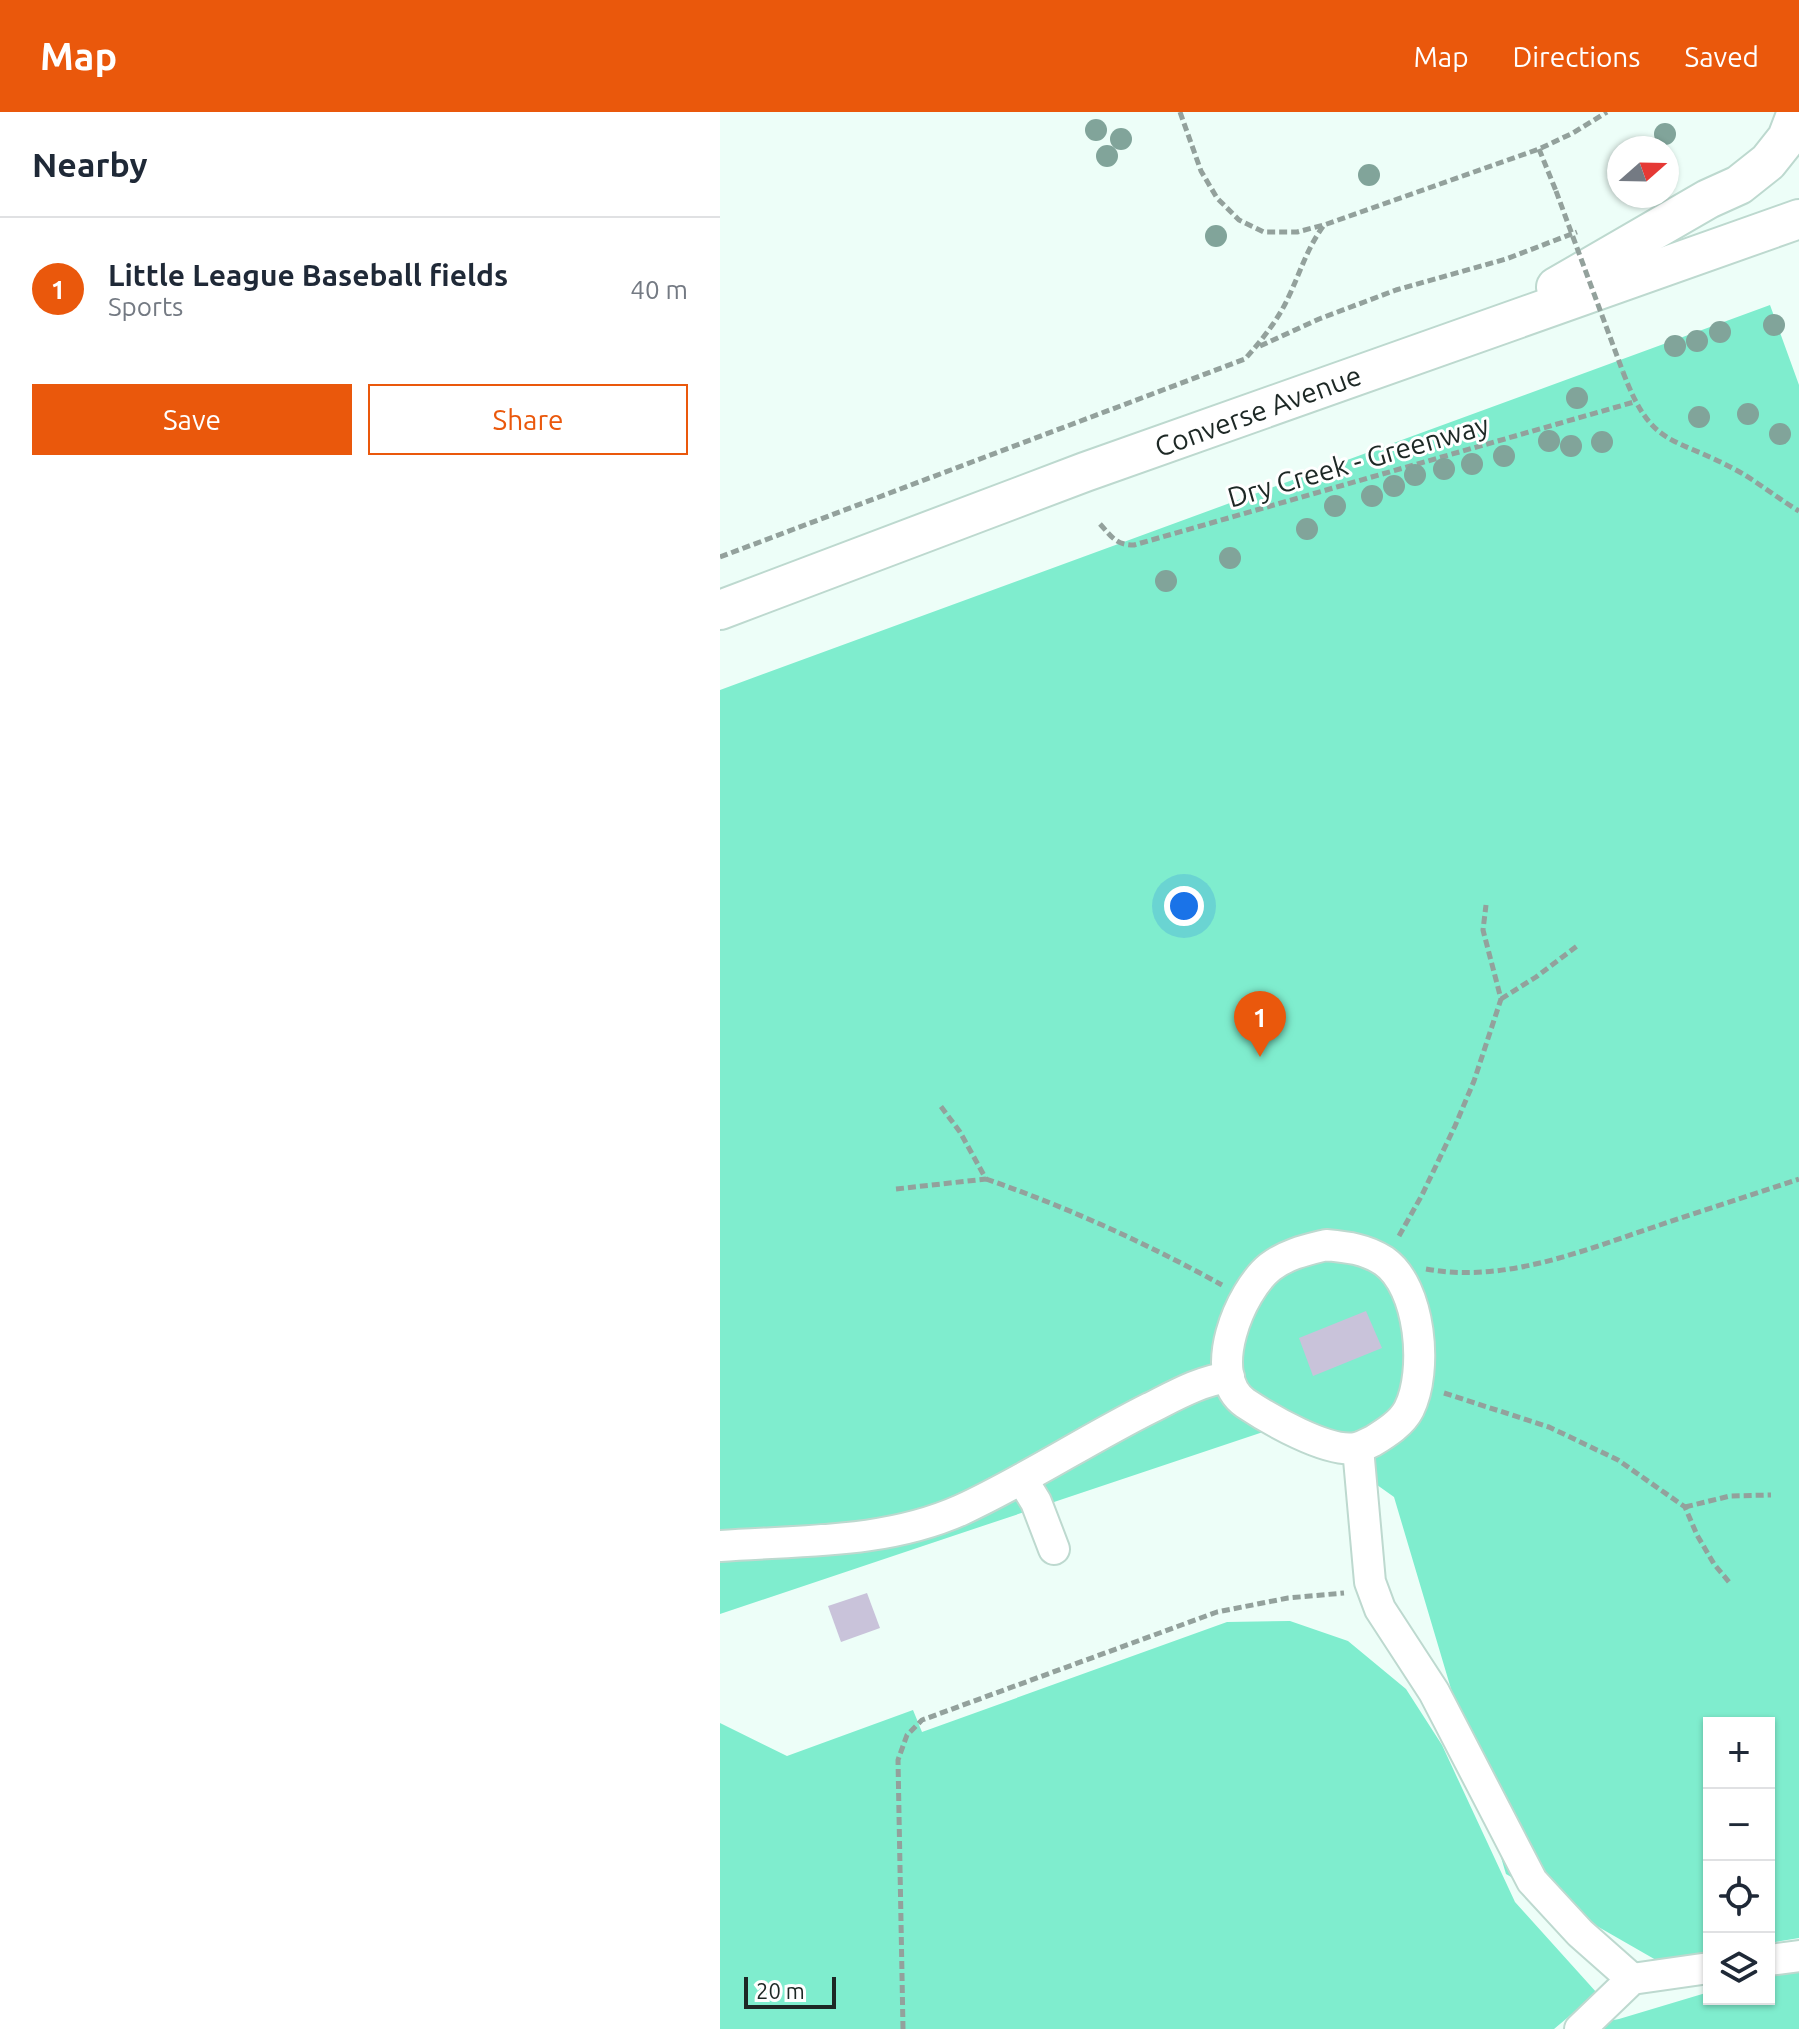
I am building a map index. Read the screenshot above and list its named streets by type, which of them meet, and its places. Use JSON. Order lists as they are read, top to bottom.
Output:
{
  "streets": {
    "main road": ["Converse Avenue"],
    "path": ["Dry Creek - Greenway"]
  },
  "scale_bar": "20 m",
  "north": "right",
  "page": {
    "header": "Map",
    "nav": ["Map", "Directions", "Saved"],
    "heading": "Nearby",
    "list": [
      {
        "mark": "1",
        "name": "Little League Baseball fields",
        "note": "Sports",
        "value": "40 m"
      }
    ],
    "buttons": ["Save", "Share"],
    "pins": "1",
    "map_buttons": ["+", "−"],
    "scale": "20 m"
  }
}
